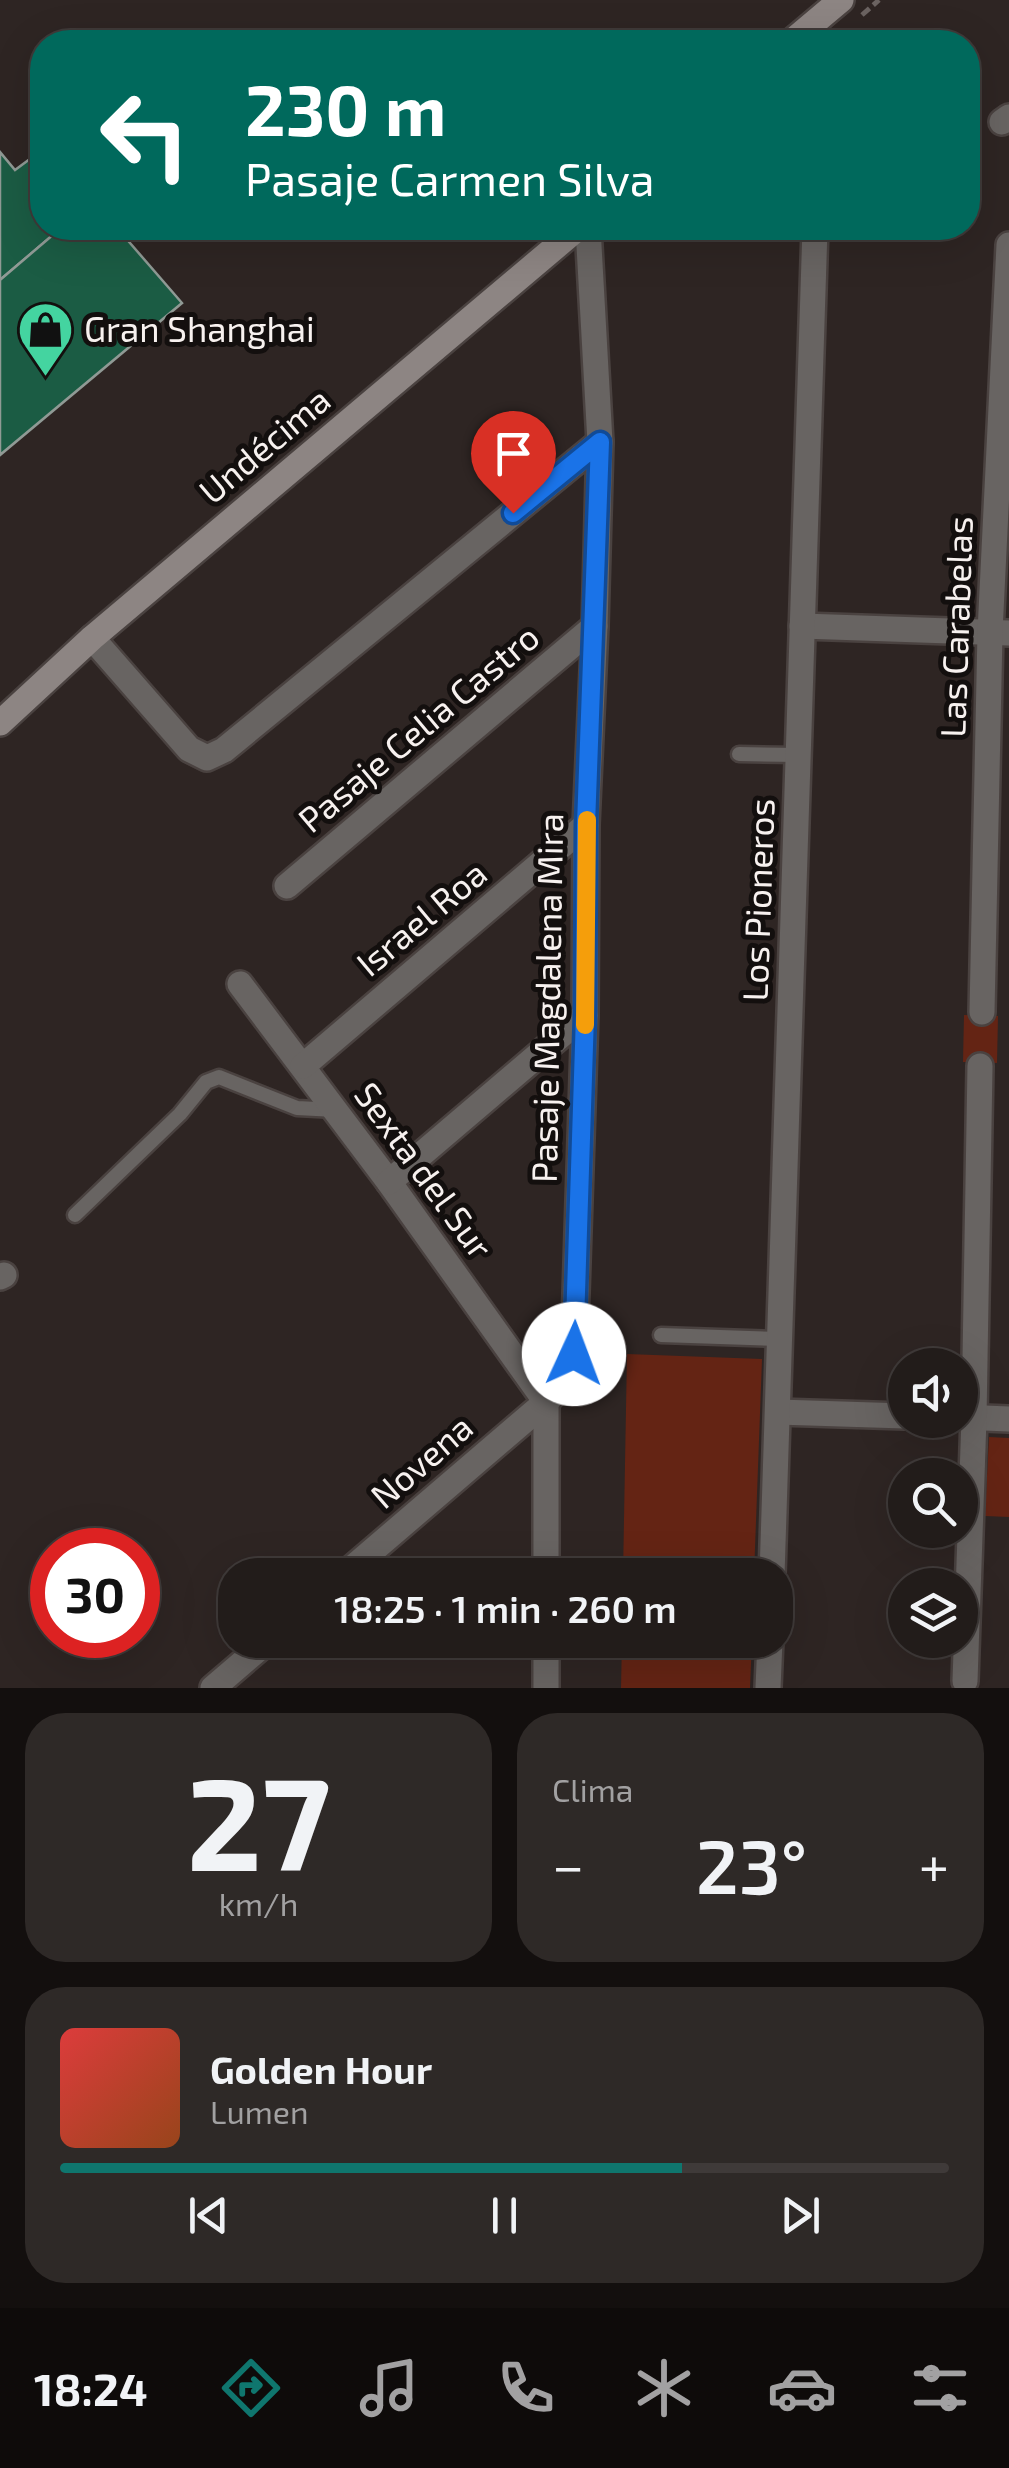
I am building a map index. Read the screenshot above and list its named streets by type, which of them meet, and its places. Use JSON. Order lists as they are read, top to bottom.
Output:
{
  "streets": {
    "street": [
      "Undécima",
      "Las Carabelas",
      "Pasaje Celia Castro",
      "Los Pioneros",
      "Israel Roa",
      "Pasaje Magdalena Mira",
      "Sexta del Sur",
      "Novena"
    ]
  },
  "crossings": [
    ["Pasaje Celia Castro", "Pasaje Magdalena Mira"],
    ["Israel Roa", "Pasaje Magdalena Mira"],
    ["Israel Roa", "Sexta del Sur"],
    ["Pasaje Magdalena Mira", "Sexta del Sur"],
    ["Pasaje Magdalena Mira", "Novena"],
    ["Sexta del Sur", "Novena"]
  ],
  "places": {
    "shop": ["Gran Shanghai"]
  },
  "page": {
    "turn": ["230 m", "Pasaje Carmen Silva"],
    "limit": "30",
    "trip": "18:25 · 1 min · 260 m",
    "tile": [
      ["27", "km/h"],
      "Clima"
    ],
    "heat": ["−", "23°", "+"],
    "song": ["Golden Hour", "Lumen"],
    "tabs": "18:24"
  }
}
